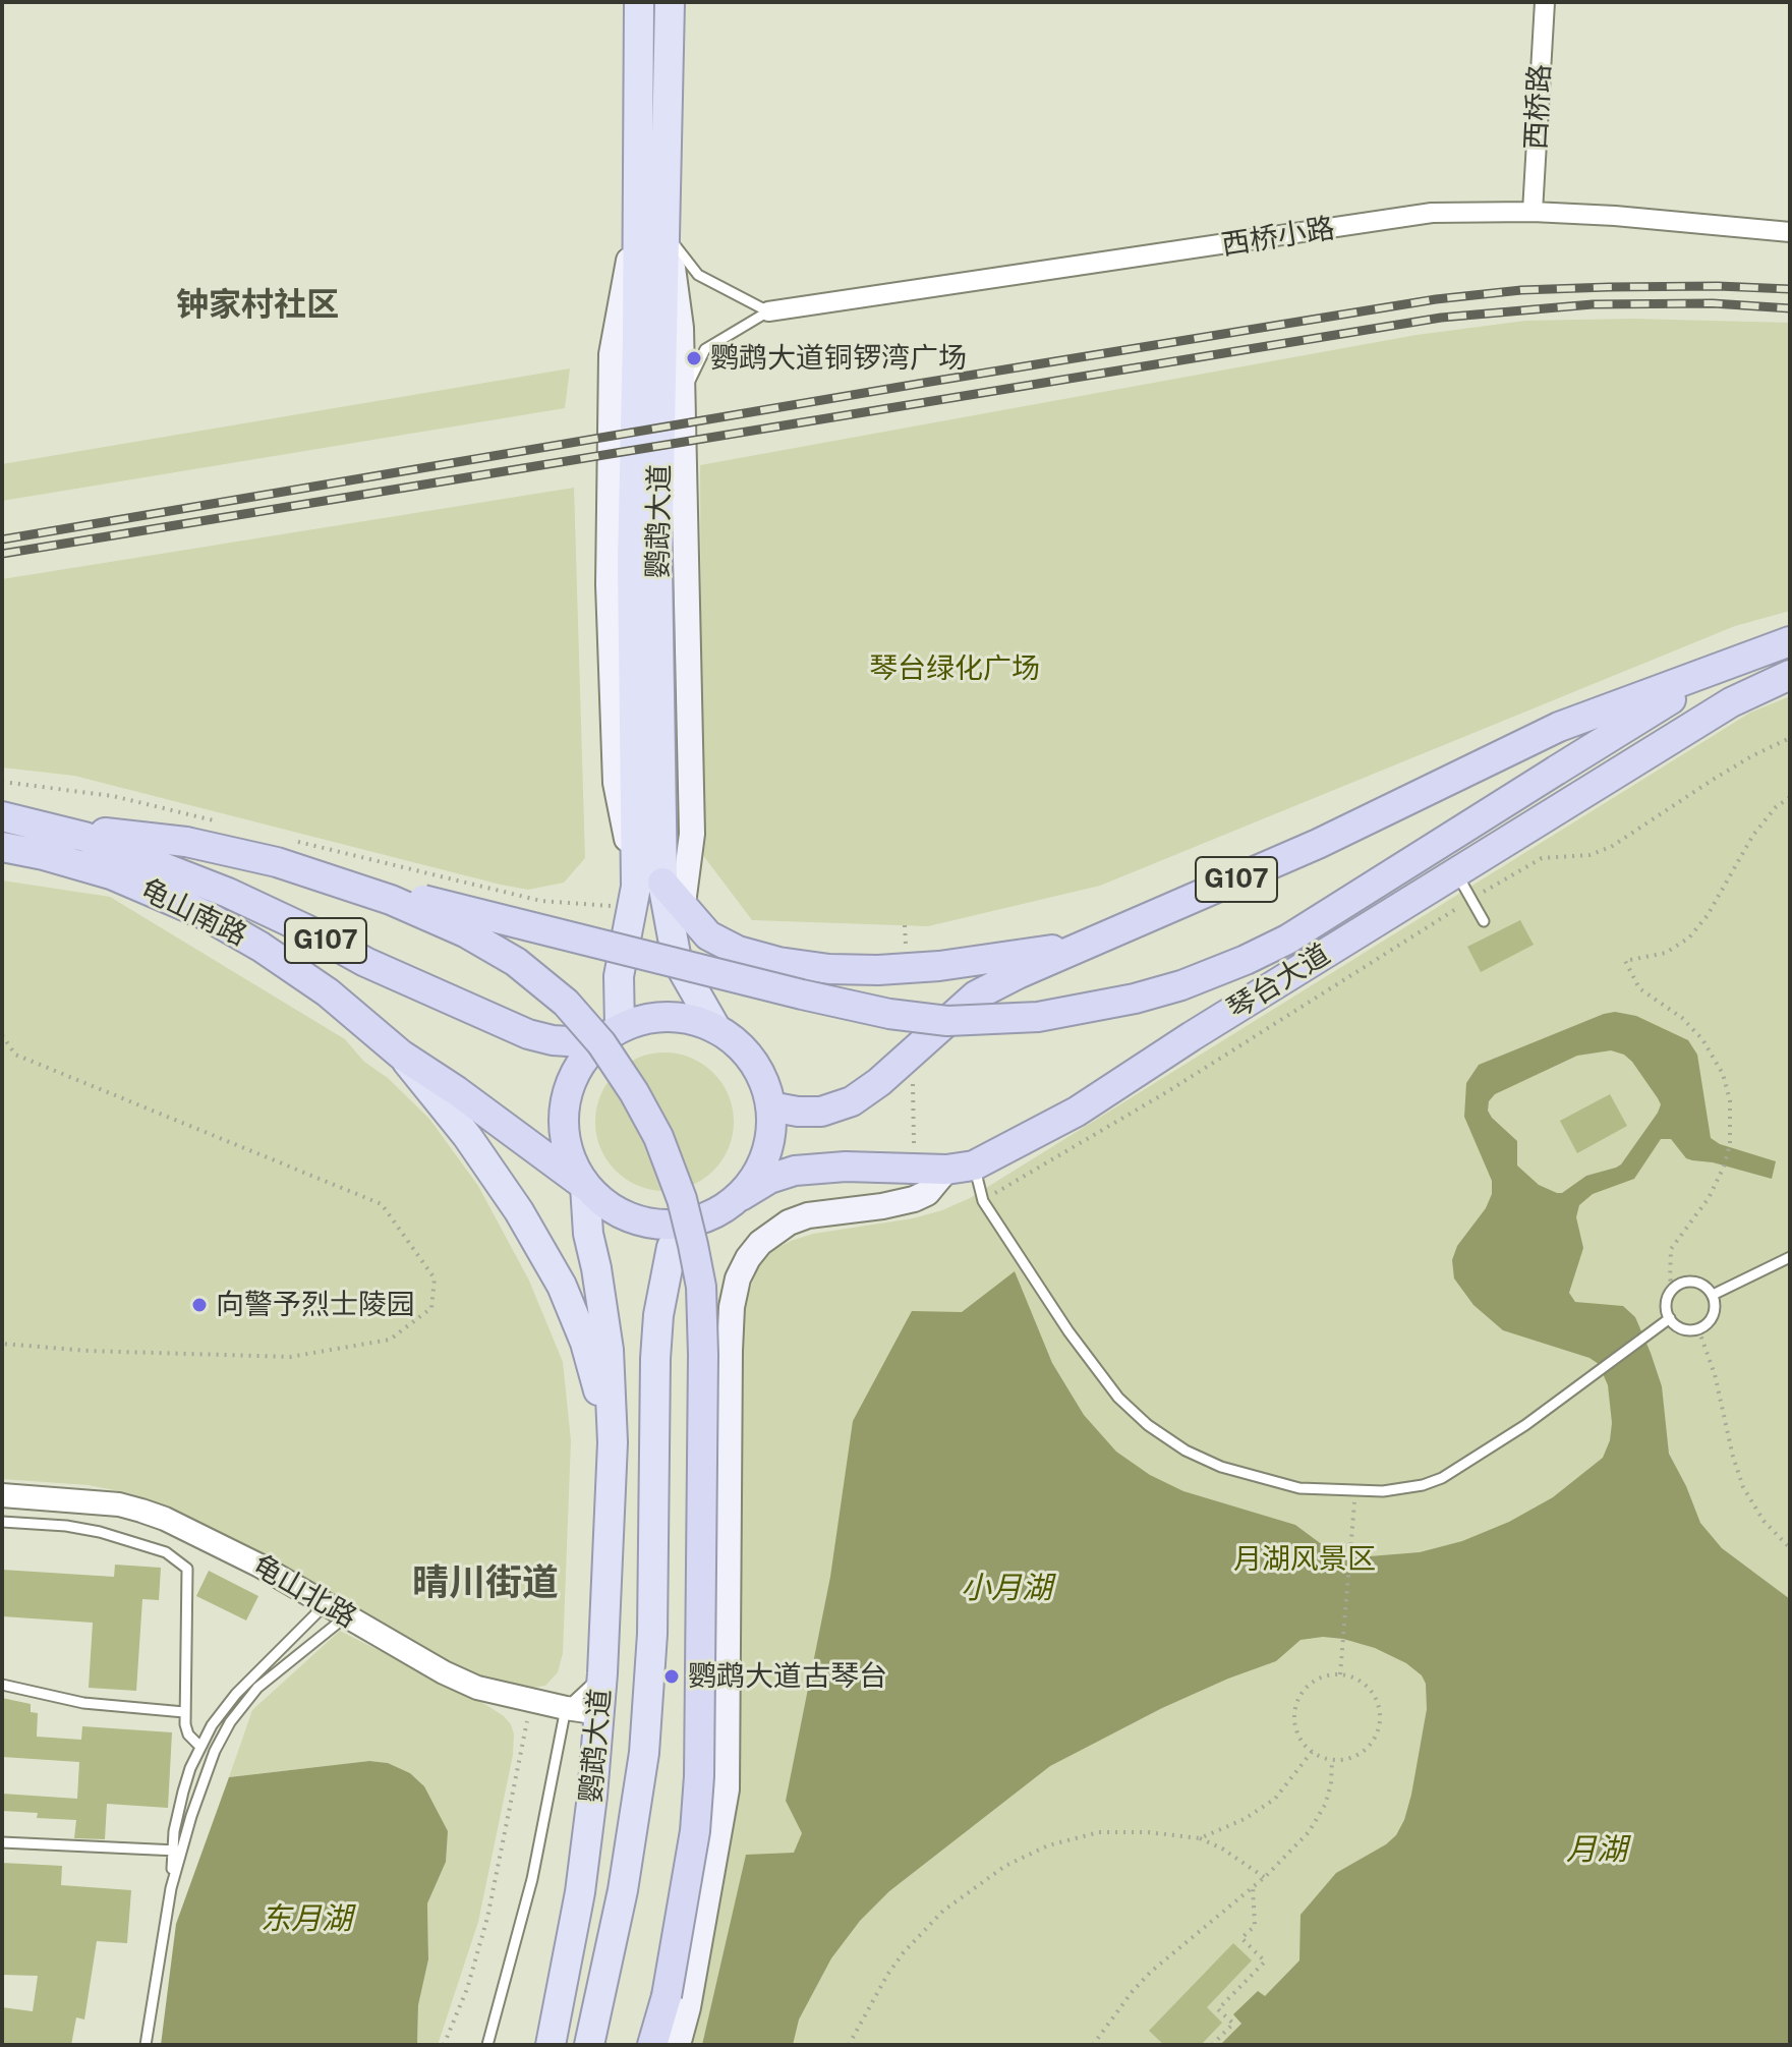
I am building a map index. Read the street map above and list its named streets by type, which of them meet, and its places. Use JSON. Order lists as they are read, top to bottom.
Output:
{
  "streets": {
    "highway": ["G107", "龟山南路", "琴台大道"],
    "main road": ["鹦鹉大道"],
    "street": ["西桥路", "西桥小路", "龟山北路"]
  },
  "crossings": [
    ["西桥路", "西桥小路"],
    ["鹦鹉大道", "G107"],
    ["鹦鹉大道", "龟山北路"],
    ["G107", "龟山南路"],
    ["G107", "琴台大道"]
  ],
  "districts": ["钟家村社区", "晴川街道"],
  "water": ["小月湖", "月湖", "东月湖"],
  "parks": ["琴台绿化广场", "月湖风景区"],
  "places": ["鹦鹉大道铜锣湾广场", "向警予烈士陵园", "鹦鹉大道古琴台"]
}
